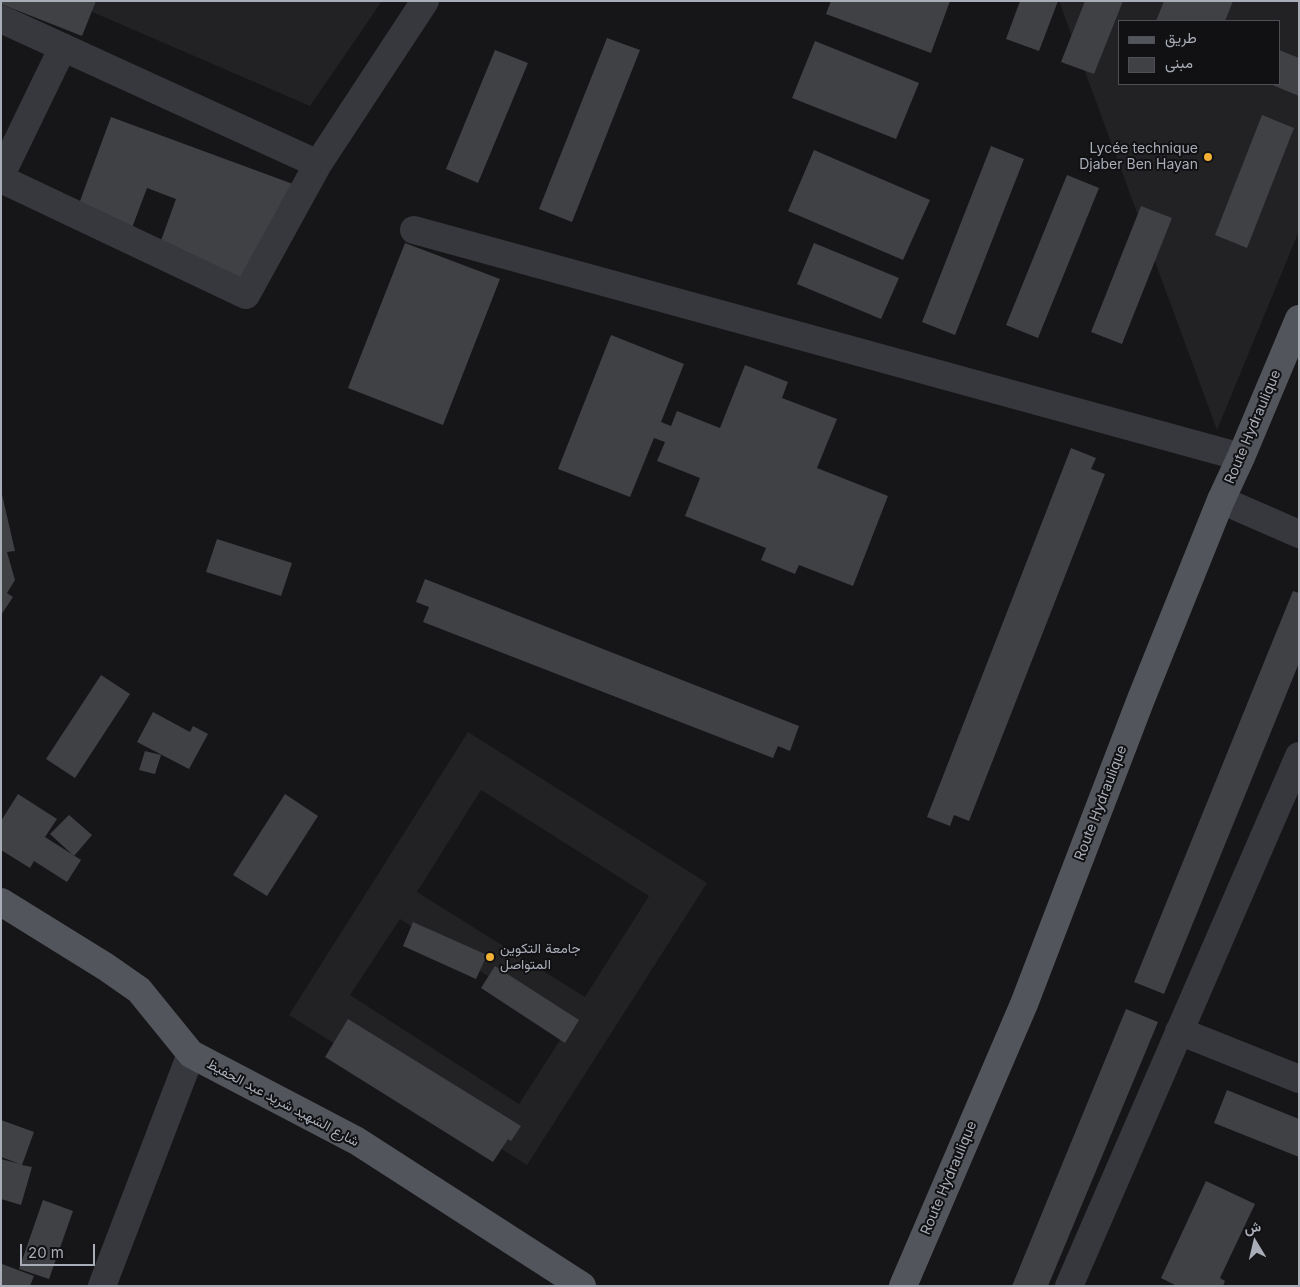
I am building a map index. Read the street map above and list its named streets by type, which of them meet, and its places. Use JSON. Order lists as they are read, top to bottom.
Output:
{
  "streets": {
    "main road": ["Route Hydraulique", "شارع الشهيد شريد عبد الحفيظ"]
  },
  "places": ["Lycée technique Djaber Ben Hayan", "جامعة التكوين المتواصل"],
  "legend": ["طريق", "مبنى"],
  "scale_bar": "20 m",
  "north": "top"
}
